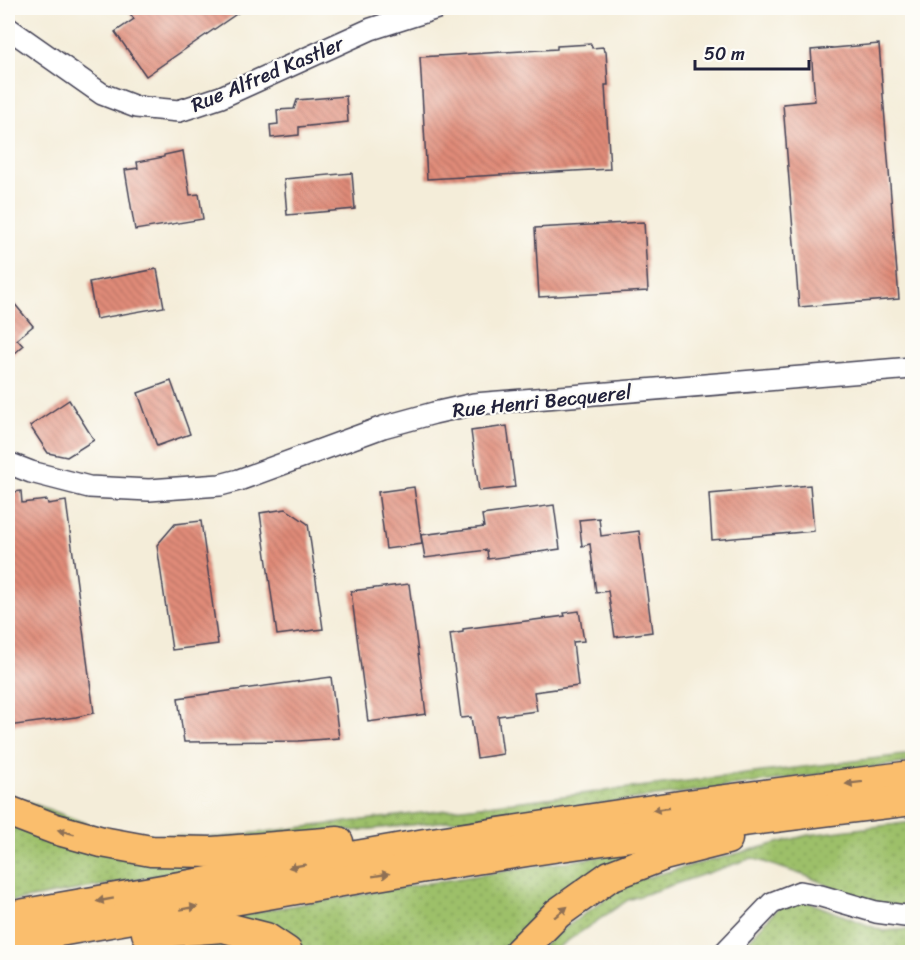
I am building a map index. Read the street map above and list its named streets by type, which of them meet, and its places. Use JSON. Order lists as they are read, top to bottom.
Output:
{
  "streets": {
    "street": ["Rue Alfred Kastler", "Rue Henri Becquerel"]
  },
  "scale_bar": "50 m"
}
